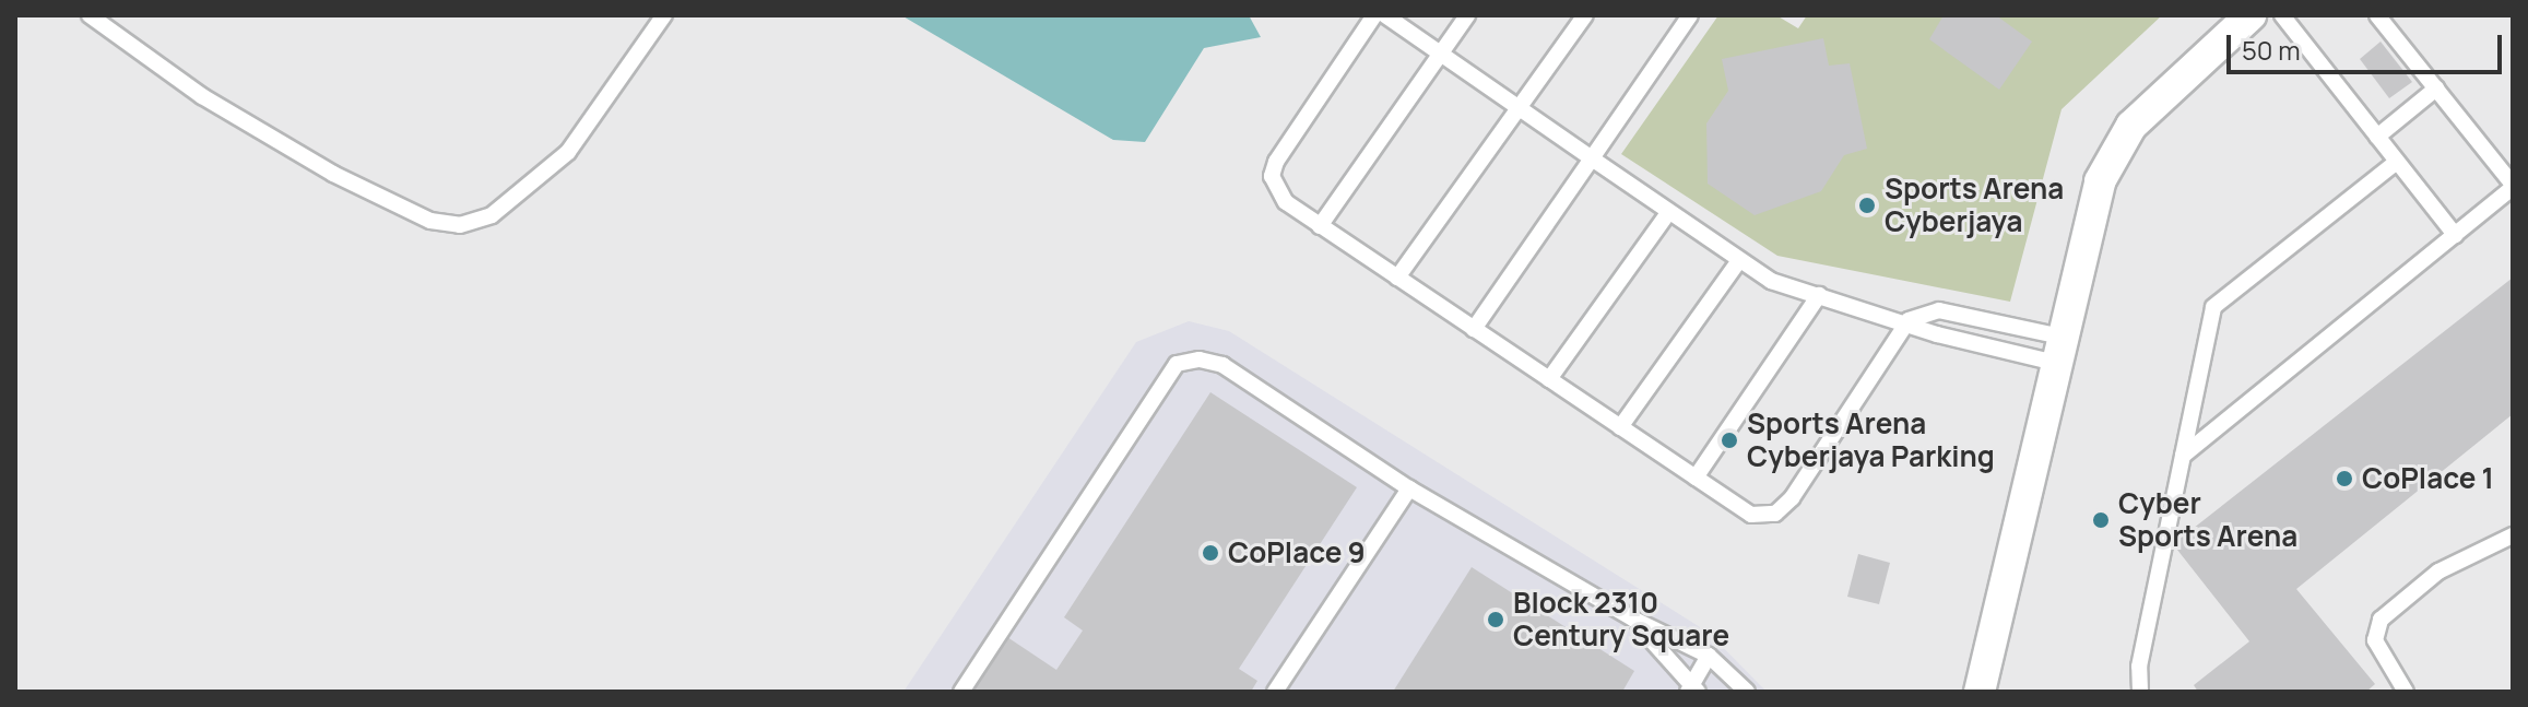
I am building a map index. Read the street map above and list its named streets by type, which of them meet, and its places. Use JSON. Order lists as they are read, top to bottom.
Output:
{
  "places": [
    "Sports Arena Cyberjaya",
    "Sports Arena Cyberjaya Parking",
    "CoPlace 1",
    "Cyber Sports Arena",
    "CoPlace 9",
    "Block 2310 Century Square"
  ],
  "scale_bar": "50 m"
}
